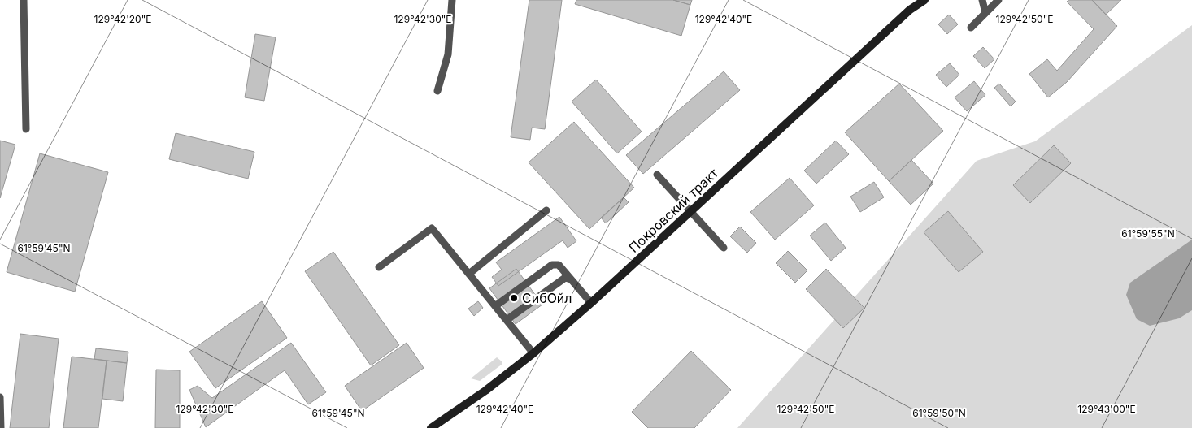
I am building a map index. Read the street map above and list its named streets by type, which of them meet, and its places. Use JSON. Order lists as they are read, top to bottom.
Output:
{
  "streets": {
    "main road": ["Покровский тракт"]
  },
  "places": ["СибОйл"],
  "coordinates": [
    "129°42'20\"E",
    "129°42'30\"E",
    "129°42'40\"E",
    "129°42'50\"E",
    "61°59'55\"N",
    "61°59'45\"N",
    "129°43'00\"E",
    "61°59'50\"N"
  ]
}
